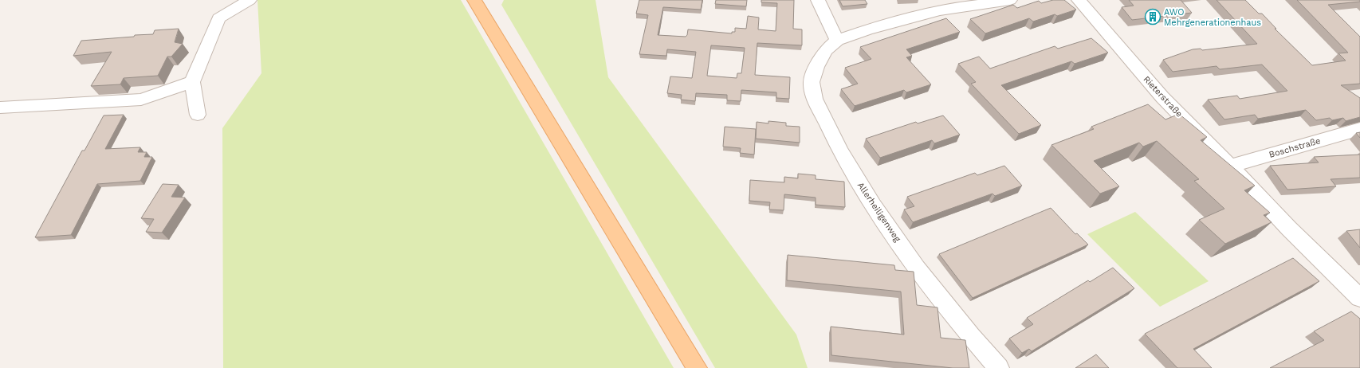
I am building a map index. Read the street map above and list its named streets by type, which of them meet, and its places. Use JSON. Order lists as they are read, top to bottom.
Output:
{
  "streets": {
    "street": ["Rieterstraße", "Boschstraße", "Allerheiligenweg"]
  },
  "crossings": [
    ["Rieterstraße", "Boschstraße"]
  ],
  "places": {
    "building": ["AWO Mehrgenerationenhaus"]
  }
}
